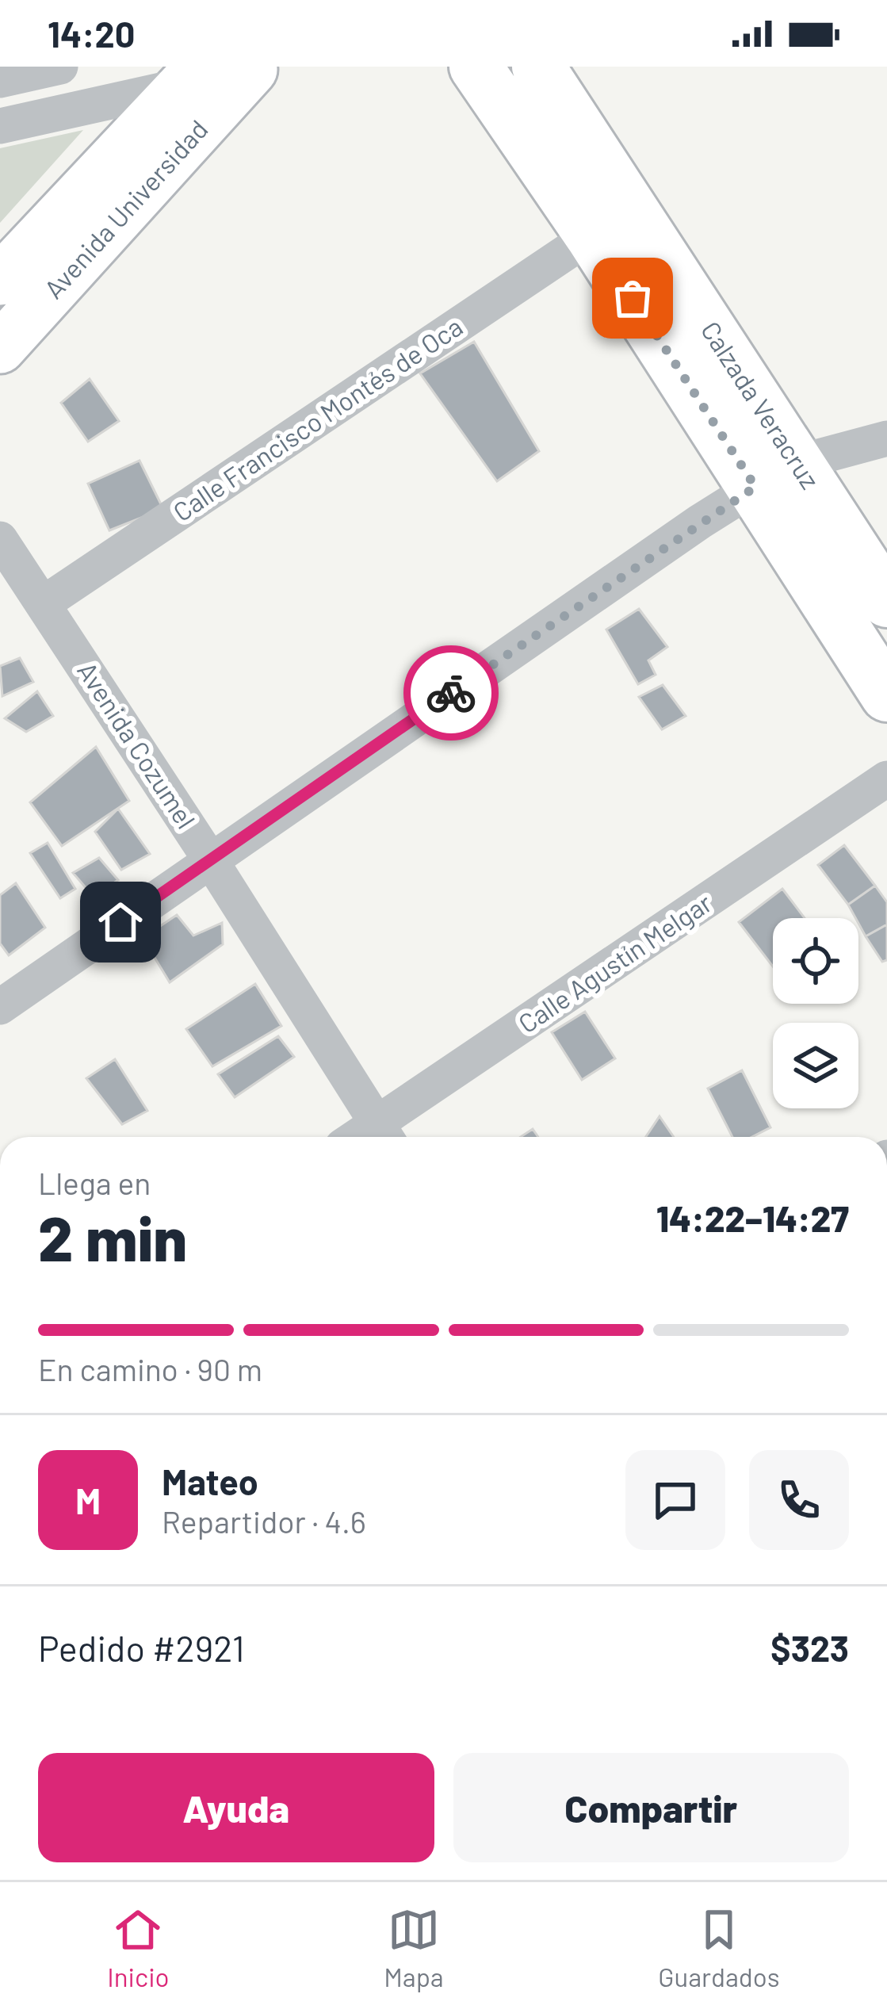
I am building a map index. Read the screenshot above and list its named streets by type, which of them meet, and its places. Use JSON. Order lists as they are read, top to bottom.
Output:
{
  "streets": {
    "main road": ["Avenida Universidad", "Calzada Veracruz"],
    "street": ["Calle Francisco Montés de Oca", "Avenida Cozumel", "Calle Agustín Melgar"]
  },
  "crossings": [
    ["Calzada Veracruz", "Calle Francisco Montés de Oca"],
    ["Calle Francisco Montés de Oca", "Avenida Cozumel"],
    ["Avenida Cozumel", "Calle Agustín Melgar"]
  ],
  "page": {
    "status": "14:20",
    "heading": ["2 min", "Llega en", "14:22–14:27"],
    "panel": [
      "Mateo",
      "Repartidor · 4.6",
      "Pedido #2921",
      "$323"
    ],
    "bar": "En camino · 90 m",
    "round": "M",
    "buttons": ["Ayuda", "Compartir"],
    "tabs": ["Inicio", "Mapa", "Guardados"]
  }
}
